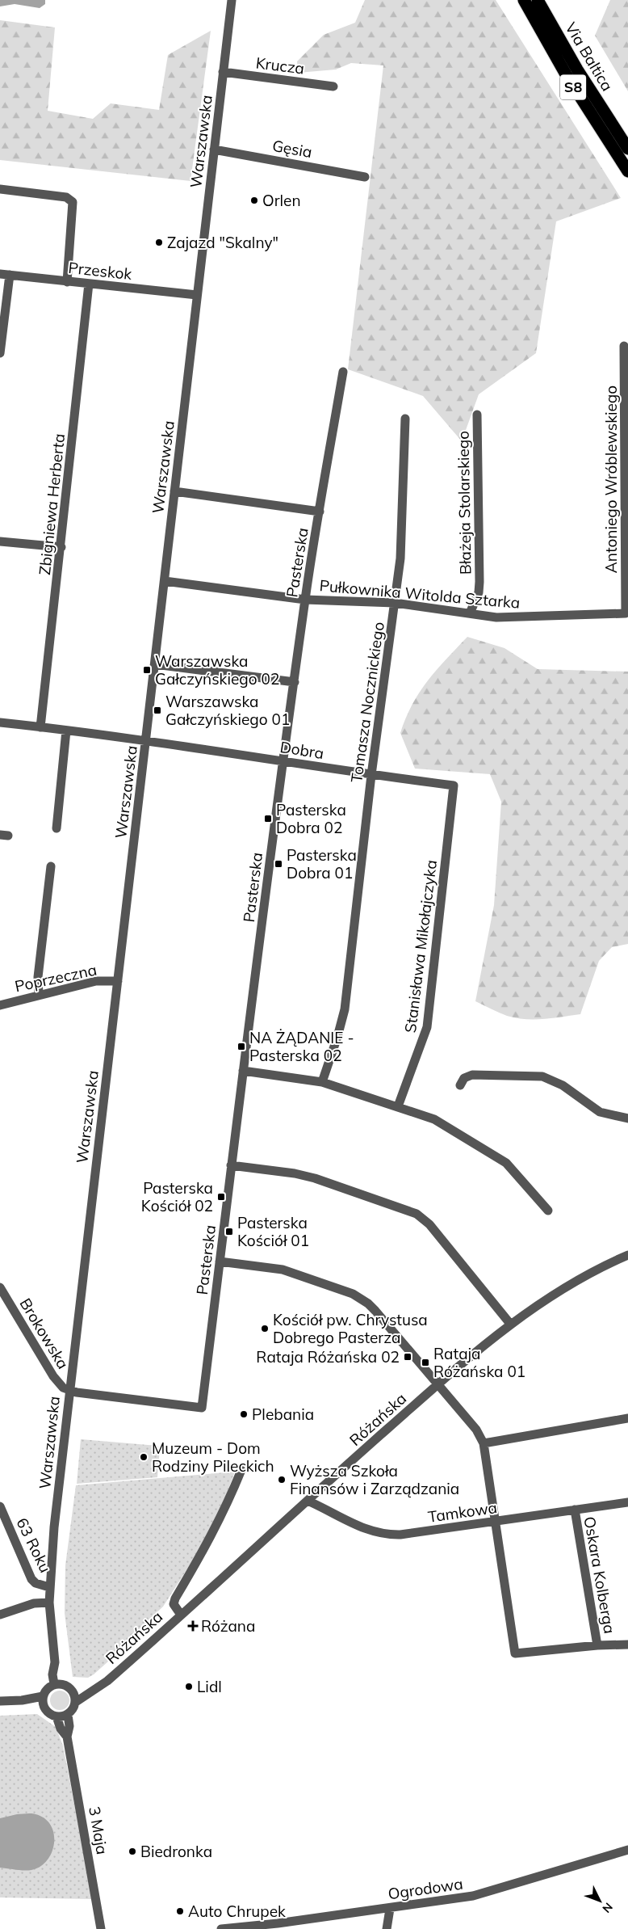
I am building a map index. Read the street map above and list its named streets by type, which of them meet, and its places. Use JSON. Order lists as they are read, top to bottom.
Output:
{
  "streets": {
    "highway": ["Via Baltica", "S8"],
    "street": [
      "Krucza",
      "Warszawska",
      "Gęsia",
      "Przeskok",
      "Antoniego Wróblewskiego",
      "Błażeja Stolarskiego",
      "Zbigniewa Herberta",
      "Pasterska",
      "Pułkownika Witolda Sztarka",
      "Tomasza Nocznickiego",
      "Dobra",
      "Stanisława Mikołajczyka",
      "Poprzeczna",
      "Brokowska",
      "Różańska",
      "Tamkowa",
      "63 Roku",
      "Oskara Kolberga",
      "3 Maja",
      "Ogrodowa"
    ]
  },
  "crossings": [
    ["Krucza", "Warszawska"],
    ["Warszawska", "Gęsia"],
    ["Warszawska", "Przeskok"],
    ["Warszawska", "Pasterska"],
    ["Warszawska", "Pułkownika Witolda Sztarka"],
    ["Warszawska", "Dobra"],
    ["Warszawska", "Poprzeczna"],
    ["Warszawska", "Brokowska"],
    ["Warszawska", "63 Roku"],
    ["Przeskok", "Zbigniewa Herberta"],
    ["Antoniego Wróblewskiego", "Pułkownika Witolda Sztarka"],
    ["Błażeja Stolarskiego", "Pułkownika Witolda Sztarka"],
    ["Zbigniewa Herberta", "Dobra"],
    ["Pasterska", "Pułkownika Witolda Sztarka"],
    ["Pasterska", "Dobra"],
    ["Pasterska", "Brokowska"],
    ["Pułkownika Witolda Sztarka", "Tomasza Nocznickiego"],
    ["Tomasza Nocznickiego", "Dobra"],
    ["Dobra", "Stanisława Mikołajczyka"],
    ["Różańska", "Tamkowa"],
    ["Różańska", "3 Maja"],
    ["Tamkowa", "Oskara Kolberga"]
  ],
  "places": {
    "other": [
      "Orlen",
      "Zajazd \"Skalny\"",
      "Kościół pw. Chrystusa Dobrego Pasterza",
      "Plebania",
      "Muzeum - Dom Rodziny Pileckich",
      "Wyższa Szkoła Finansów i Zarządzania",
      "Lidl",
      "Biedronka",
      "Auto Chrupek"
    ],
    "transit": [
      "Warszawska Gałczyńskiego 02",
      "Warszawska Gałczyńskiego 01",
      "Pasterska Dobra 02",
      "Pasterska Dobra 01",
      "NA ŻĄDANIE - Pasterska 02",
      "Pasterska Kościół 02",
      "Pasterska Kościół 01",
      "Rataja Różańska 02",
      "Rataja Różańska 01"
    ],
    "health": ["Różana"]
  },
  "north": "bottom right"
}
